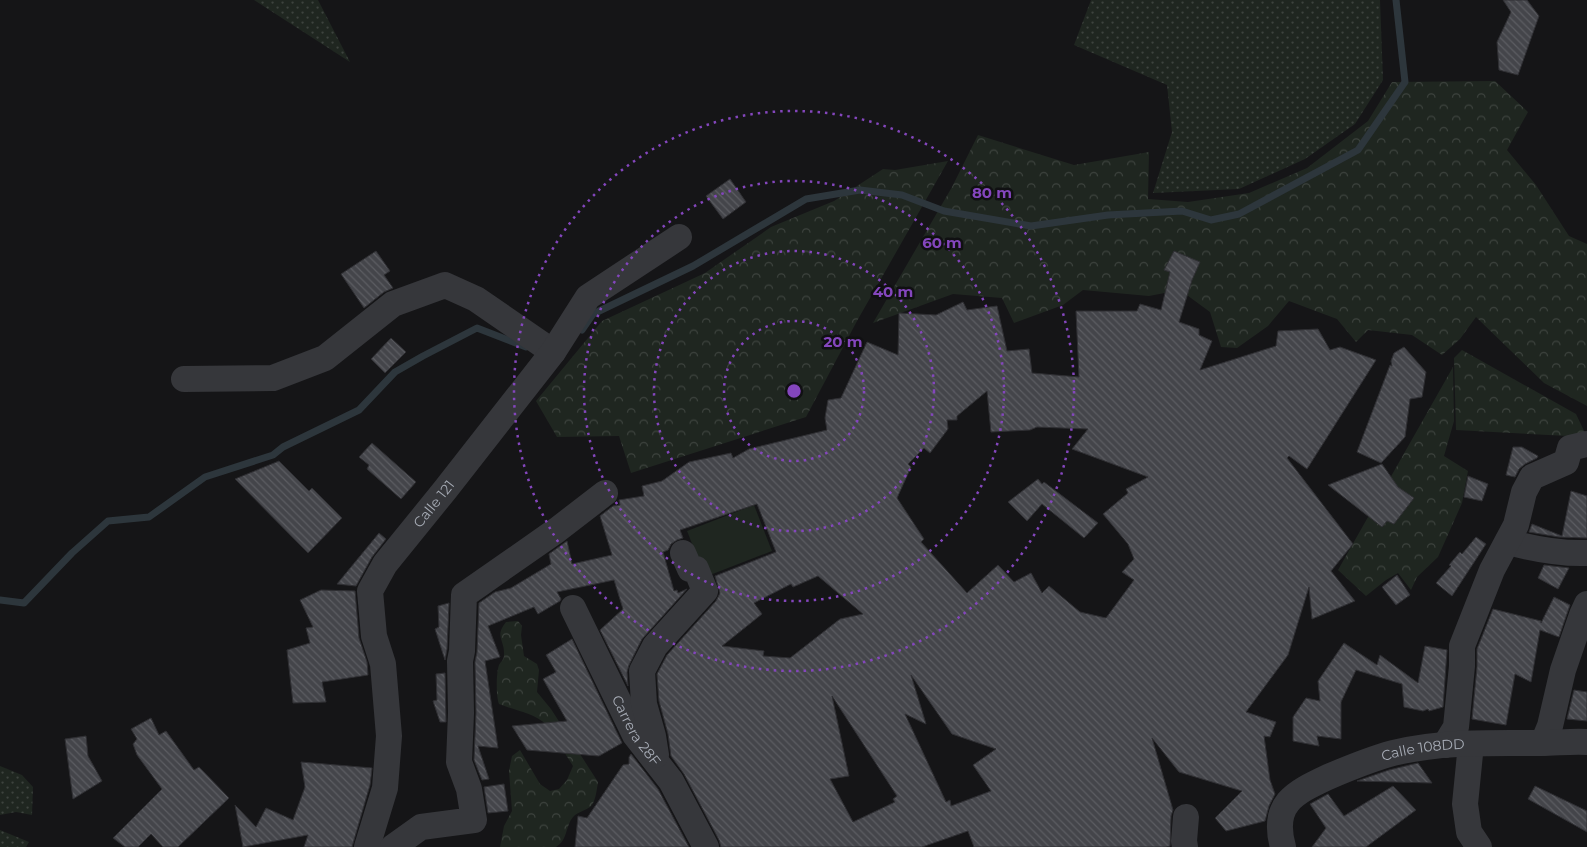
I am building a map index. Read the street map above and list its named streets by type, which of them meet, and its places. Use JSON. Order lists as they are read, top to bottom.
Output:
{
  "streets": {
    "street": ["Calle 121", "Carrera 28F", "Calle 108DD"]
  },
  "rings": [
    "80 m",
    "60 m",
    "40 m",
    "20 m"
  ]
}
